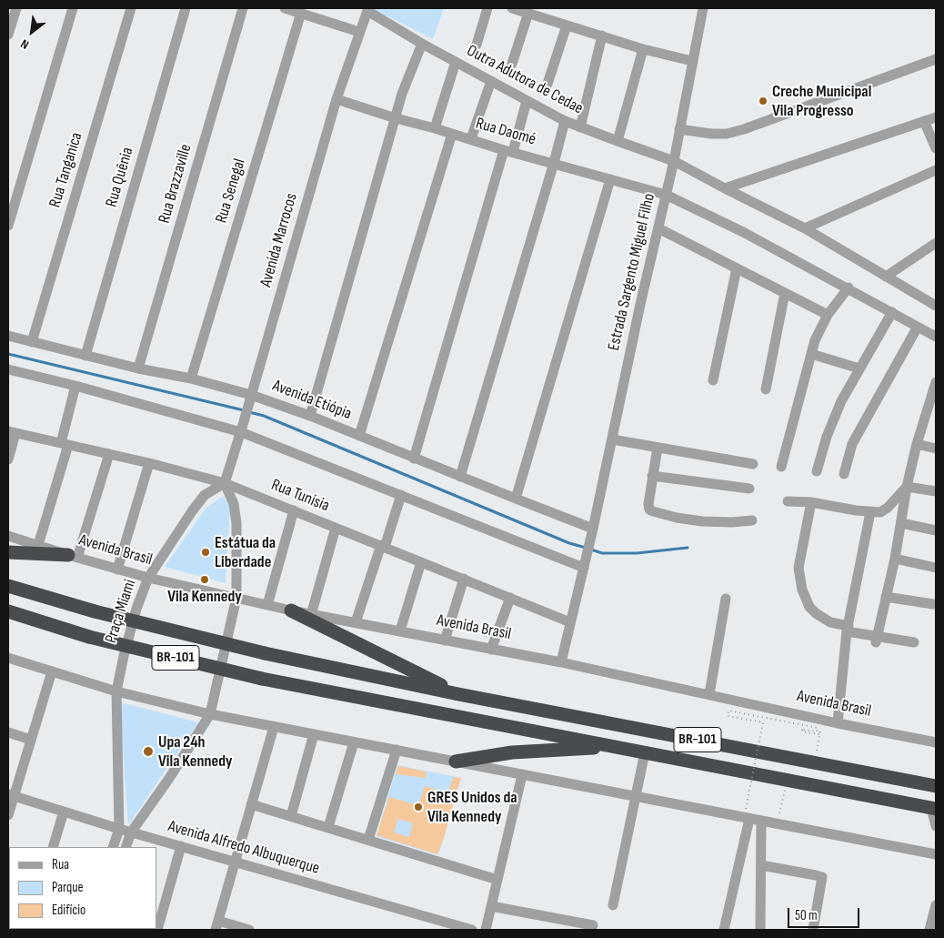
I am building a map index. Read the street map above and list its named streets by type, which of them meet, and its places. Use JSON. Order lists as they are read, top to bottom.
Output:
{
  "streets": {
    "highway": ["BR-101"],
    "street": [
      "Outra Adutora de Cedae",
      "Rua Daomé",
      "Rua Tanganica",
      "Rua Quênia",
      "Rua Brazzaville",
      "Rua Senegal",
      "Avenida Marrocos",
      "Estrada Sargento Miguel Filho",
      "Avenida Etiópia",
      "Rua Tunísia",
      "Avenida Brasil",
      "Praça Miami",
      "Avenida Alfredo Albuquerque"
    ]
  },
  "crossings": [
    ["Outra Adutora de Cedae", "Avenida Marrocos"],
    ["Outra Adutora de Cedae", "Estrada Sargento Miguel Filho"],
    ["Rua Daomé", "Avenida Marrocos"],
    ["Rua Daomé", "Estrada Sargento Miguel Filho"],
    ["Rua Tanganica", "Avenida Etiópia"],
    ["Rua Quênia", "Avenida Etiópia"],
    ["Rua Brazzaville", "Avenida Etiópia"],
    ["Rua Senegal", "Avenida Etiópia"],
    ["Avenida Marrocos", "Avenida Etiópia"],
    ["Avenida Marrocos", "Rua Tunísia"],
    ["Avenida Marrocos", "Praça Miami"],
    ["Estrada Sargento Miguel Filho", "Avenida Etiópia"],
    ["Rua Tunísia", "Praça Miami"],
    ["Avenida Brasil", "Praça Miami"],
    ["Praça Miami", "Avenida Alfredo Albuquerque"]
  ],
  "places": [
    "Creche Municipal Vila Progresso",
    "Estátua da Liberdade",
    "Vila Kennedy",
    "Upa 24h Vila Kennedy",
    "GRES Unidos da Vila Kennedy"
  ],
  "legend": ["Rua", "Parque", "Edifício"],
  "scale_bar": "50 m",
  "north": "bottom left"
}
